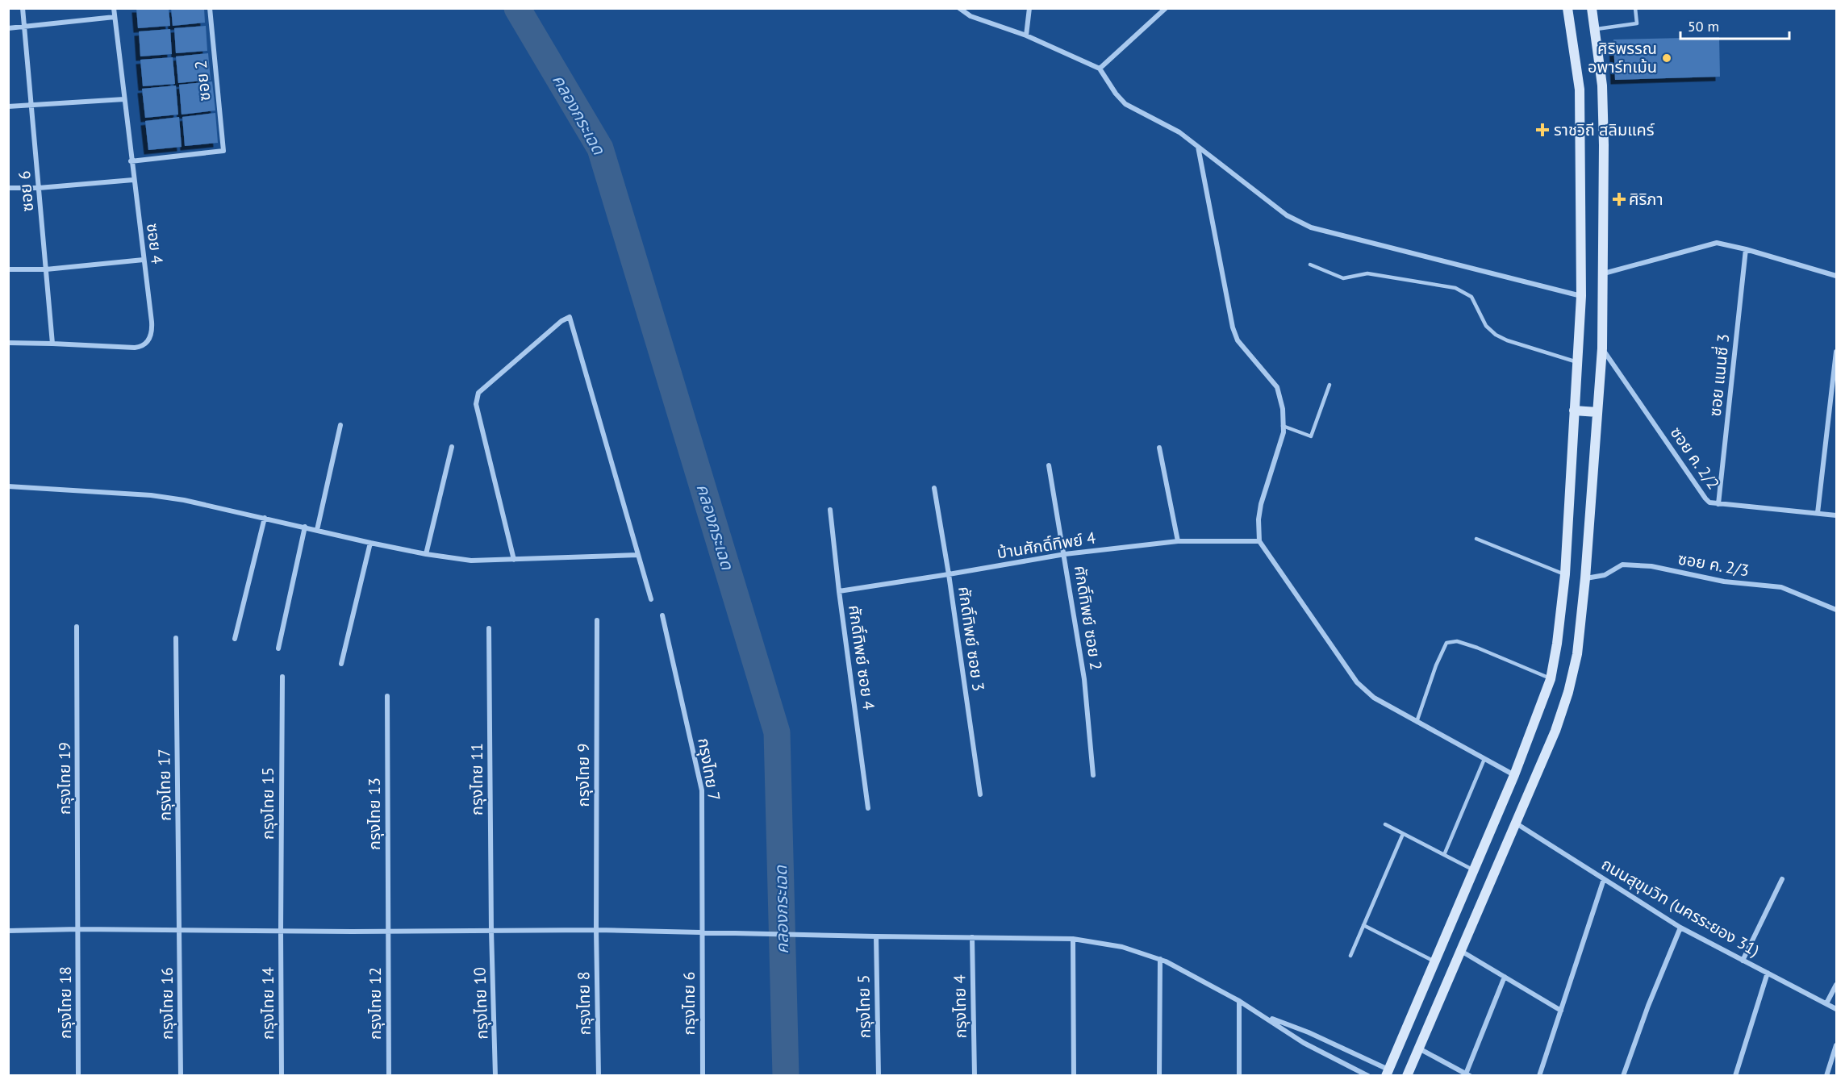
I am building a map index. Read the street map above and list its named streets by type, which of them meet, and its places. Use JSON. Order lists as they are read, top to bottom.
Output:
{
  "streets": {
    "street": [
      "ซอย 2",
      "ซอย 6",
      "ซอย 4",
      "ซอย แนนซี่ 3",
      "ซอย ค. 2/2",
      "บ้านศักดิ์ทิพย์ 4",
      "ซอย ค. 2/3",
      "ศักดิ์ทิพย์ ซอย 2",
      "ศักดิ์ทิพย์ ซอย 3",
      "ศักดิ์ทิพย์ ซอย 4",
      "กรุงไทย 7",
      "กรุงไทย 9",
      "กรุงไทย 19",
      "กรุงไทย 11",
      "กรุงไทย 17",
      "กรุงไทย 15",
      "กรุงไทย 13",
      "ถนนสุขุมวิท (นครระยอง 31)",
      "กรุงไทย 18",
      "กรุงไทย 16",
      "กรุงไทย 14",
      "กรุงไทย 12",
      "กรุงไทย 10",
      "กรุงไทย 8",
      "กรุงไทย 6",
      "กรุงไทย 5",
      "กรุงไทย 4"
    ]
  },
  "crossings": [
    ["ซอย 2", "ซอย 4"],
    ["ซอย 6", "ซอย 4"],
    ["ซอย แนนซี่ 3", "ซอย ค. 2/2"],
    ["บ้านศักดิ์ทิพย์ 4", "ศักดิ์ทิพย์ ซอย 2"],
    ["บ้านศักดิ์ทิพย์ 4", "ศักดิ์ทิพย์ ซอย 3"],
    ["บ้านศักดิ์ทิพย์ 4", "ศักดิ์ทิพย์ ซอย 4"],
    ["กรุงไทย 7", "กรุงไทย 6"],
    ["กรุงไทย 9", "กรุงไทย 8"],
    ["กรุงไทย 19", "กรุงไทย 18"],
    ["กรุงไทย 11", "กรุงไทย 10"],
    ["กรุงไทย 17", "กรุงไทย 16"],
    ["กรุงไทย 15", "กรุงไทย 14"],
    ["กรุงไทย 13", "กรุงไทย 12"]
  ],
  "water": ["คลองกระเฉด"],
  "places": {
    "other": ["ศิริพรรณ อพาร์ทเม้น"],
    "health": ["ราชวิถี สลิมแคร์", "ศิริภา"]
  },
  "scale_bar": "50 m"
}
